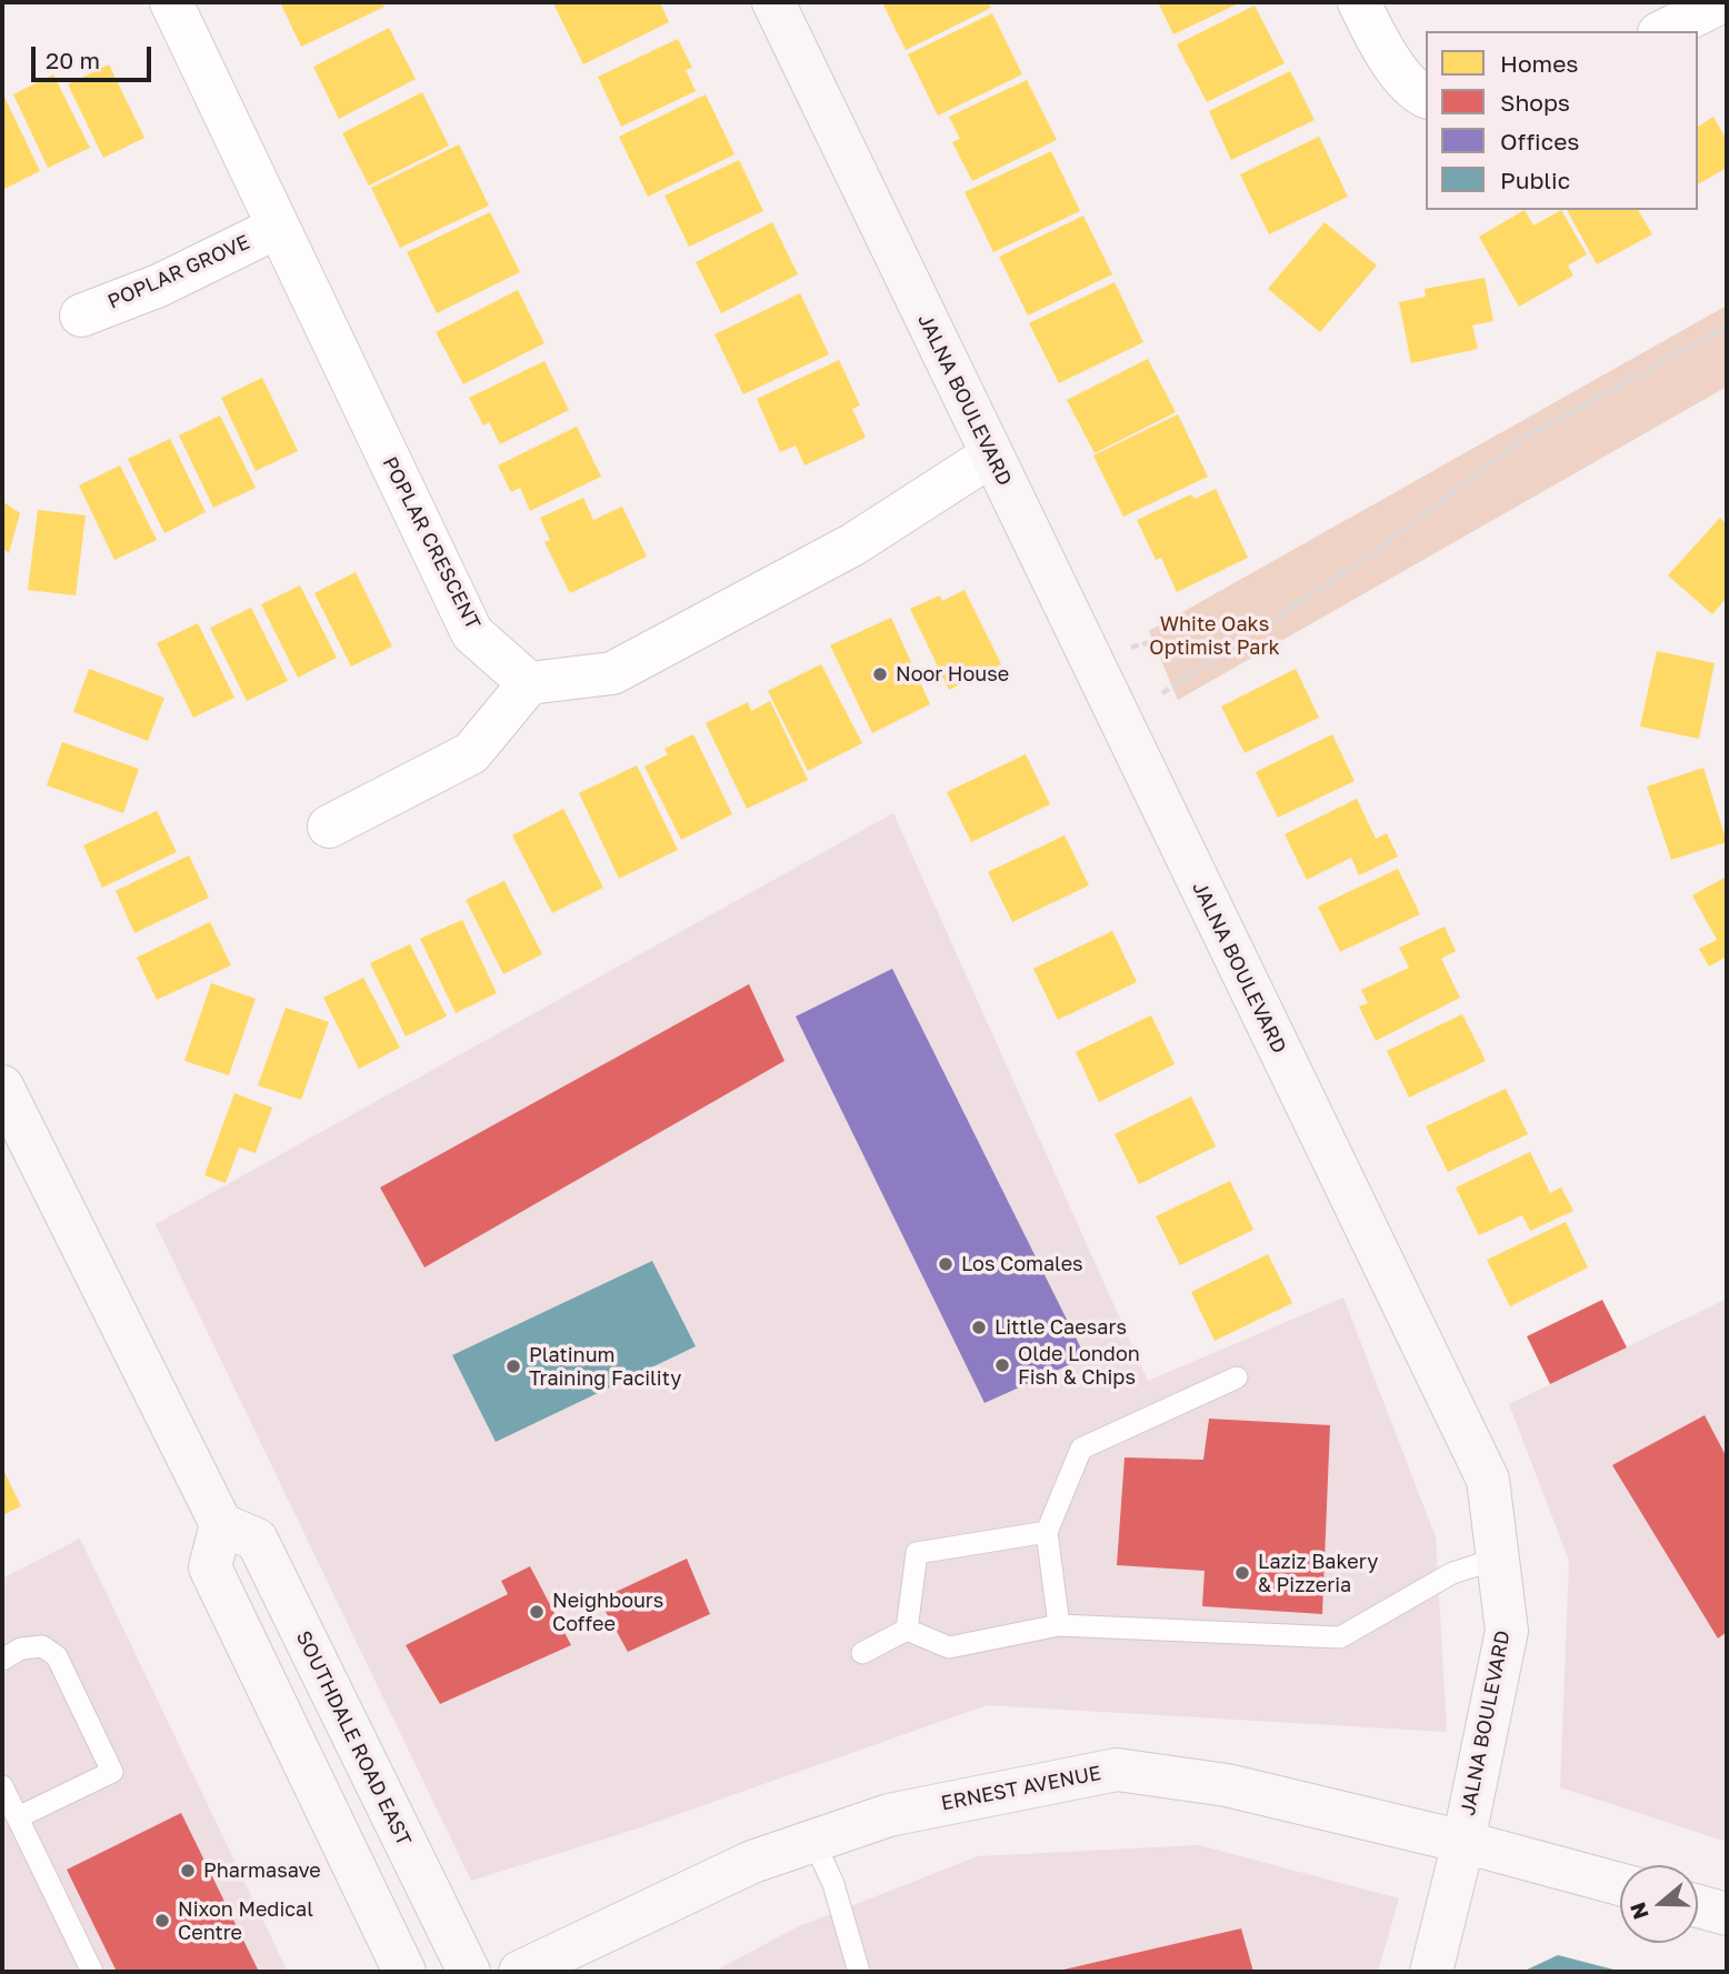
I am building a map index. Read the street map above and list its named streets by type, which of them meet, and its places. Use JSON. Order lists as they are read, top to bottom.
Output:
{
  "streets": {
    "street": [
      "POPLAR GROVE",
      "JALNA BOULEVARD",
      "POPLAR CRESCENT",
      "SOUTHDALE ROAD EAST",
      "ERNEST AVENUE"
    ]
  },
  "crossings": [
    ["POPLAR GROVE", "POPLAR CRESCENT"],
    ["JALNA BOULEVARD", "ERNEST AVENUE"]
  ],
  "parks": ["White Oaks Optimist Park"],
  "places": [
    "Noor House",
    "Los Comales",
    "Little Caesars",
    "Olde London Fish & Chips",
    "Platinum Training Facility",
    "Laziz Bakery & Pizzeria",
    "Neighbours Coffee",
    "Pharmasave",
    "Nixon Medical Centre"
  ],
  "legend": [
    "Homes",
    "Shops",
    "Offices",
    "Public"
  ],
  "scale_bar": "20 m",
  "north": "left"
}
